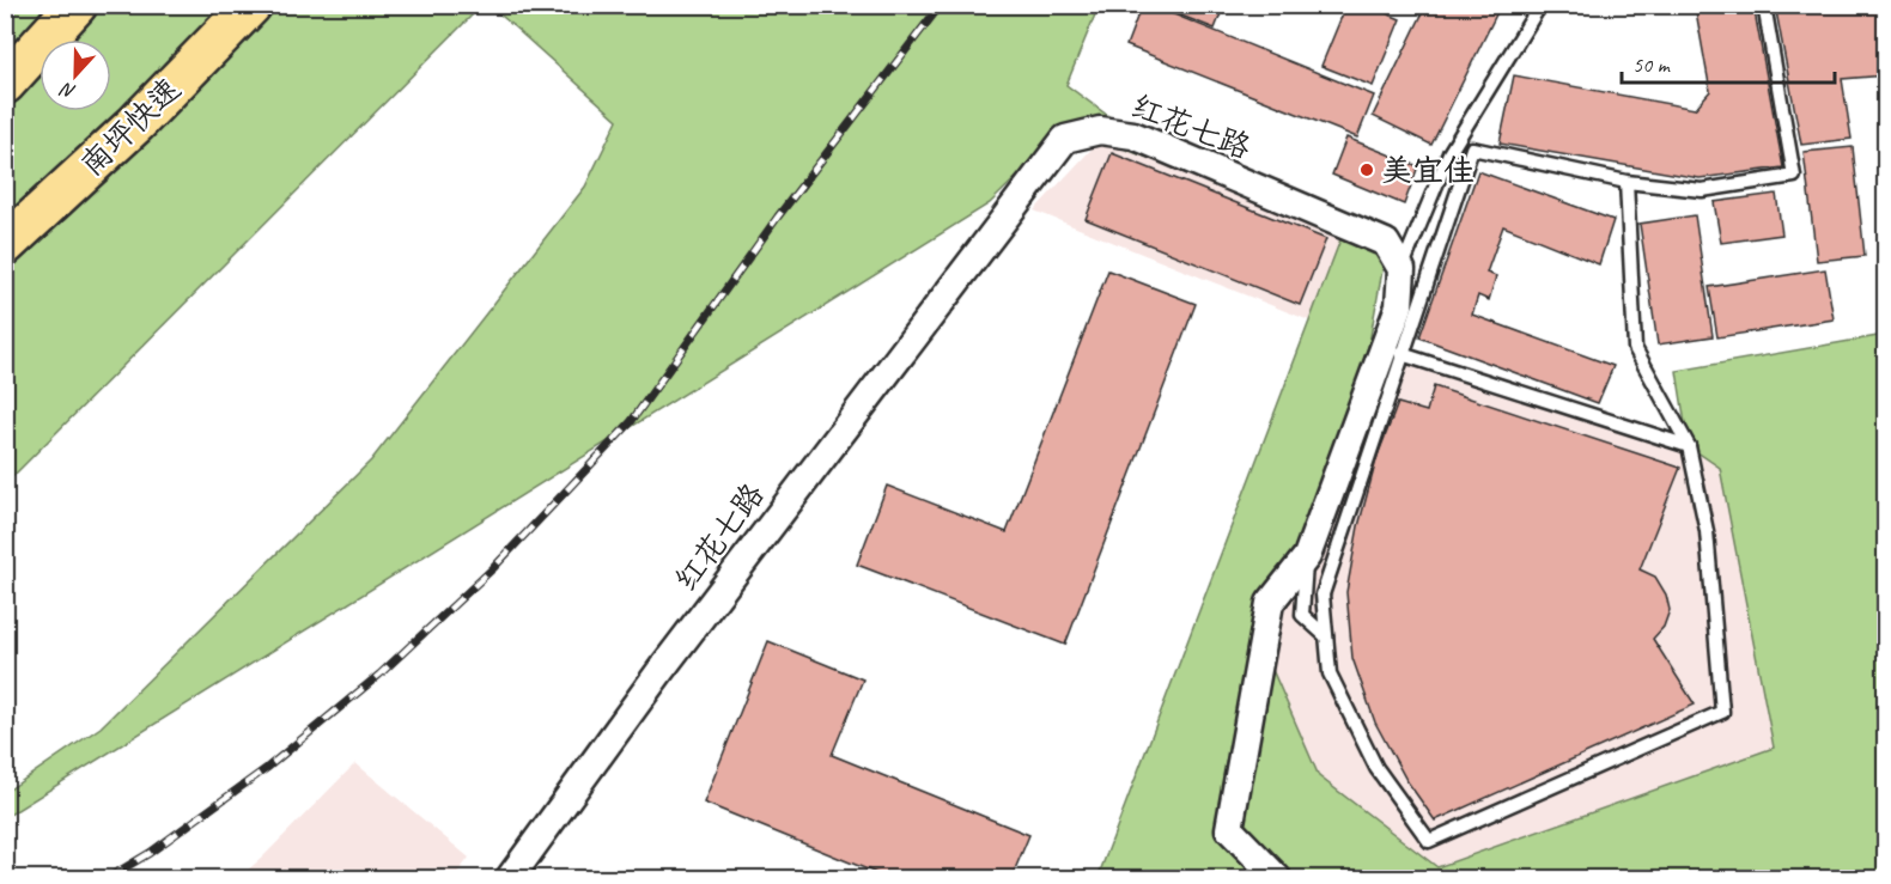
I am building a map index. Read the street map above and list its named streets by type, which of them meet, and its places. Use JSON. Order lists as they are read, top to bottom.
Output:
{
  "streets": {
    "highway": ["南坪快速"],
    "street": ["红花七路"]
  },
  "places": ["美宜佳"],
  "scale_bar": "50 m",
  "north": "bottom"
}
